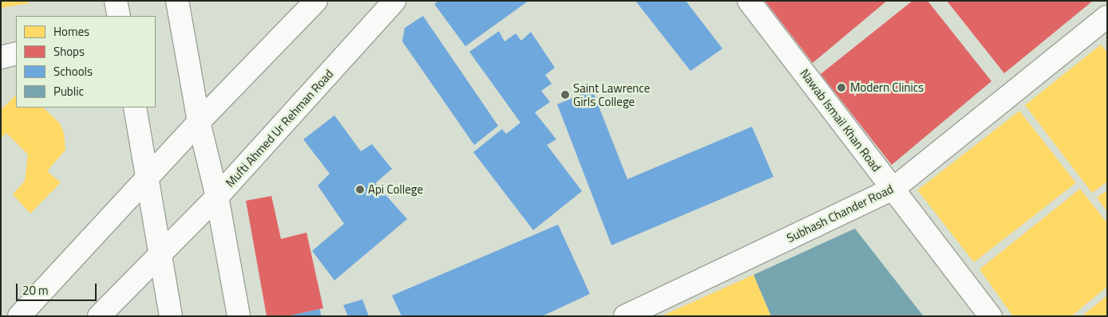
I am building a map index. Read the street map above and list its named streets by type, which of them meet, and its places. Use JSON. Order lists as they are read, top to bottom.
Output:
{
  "streets": {
    "street": ["Nawab Ismail Khan Road", "Mufti Ahmed Ur Rehman Road", "Subhash Chander Road"]
  },
  "crossings": [
    ["Nawab Ismail Khan Road", "Subhash Chander Road"]
  ],
  "places": ["Modern Clinics", "Saint Lawrence Girls College", "Api College"],
  "legend": [
    "Homes",
    "Shops",
    "Schools",
    "Public"
  ],
  "scale_bar": "20 m"
}
